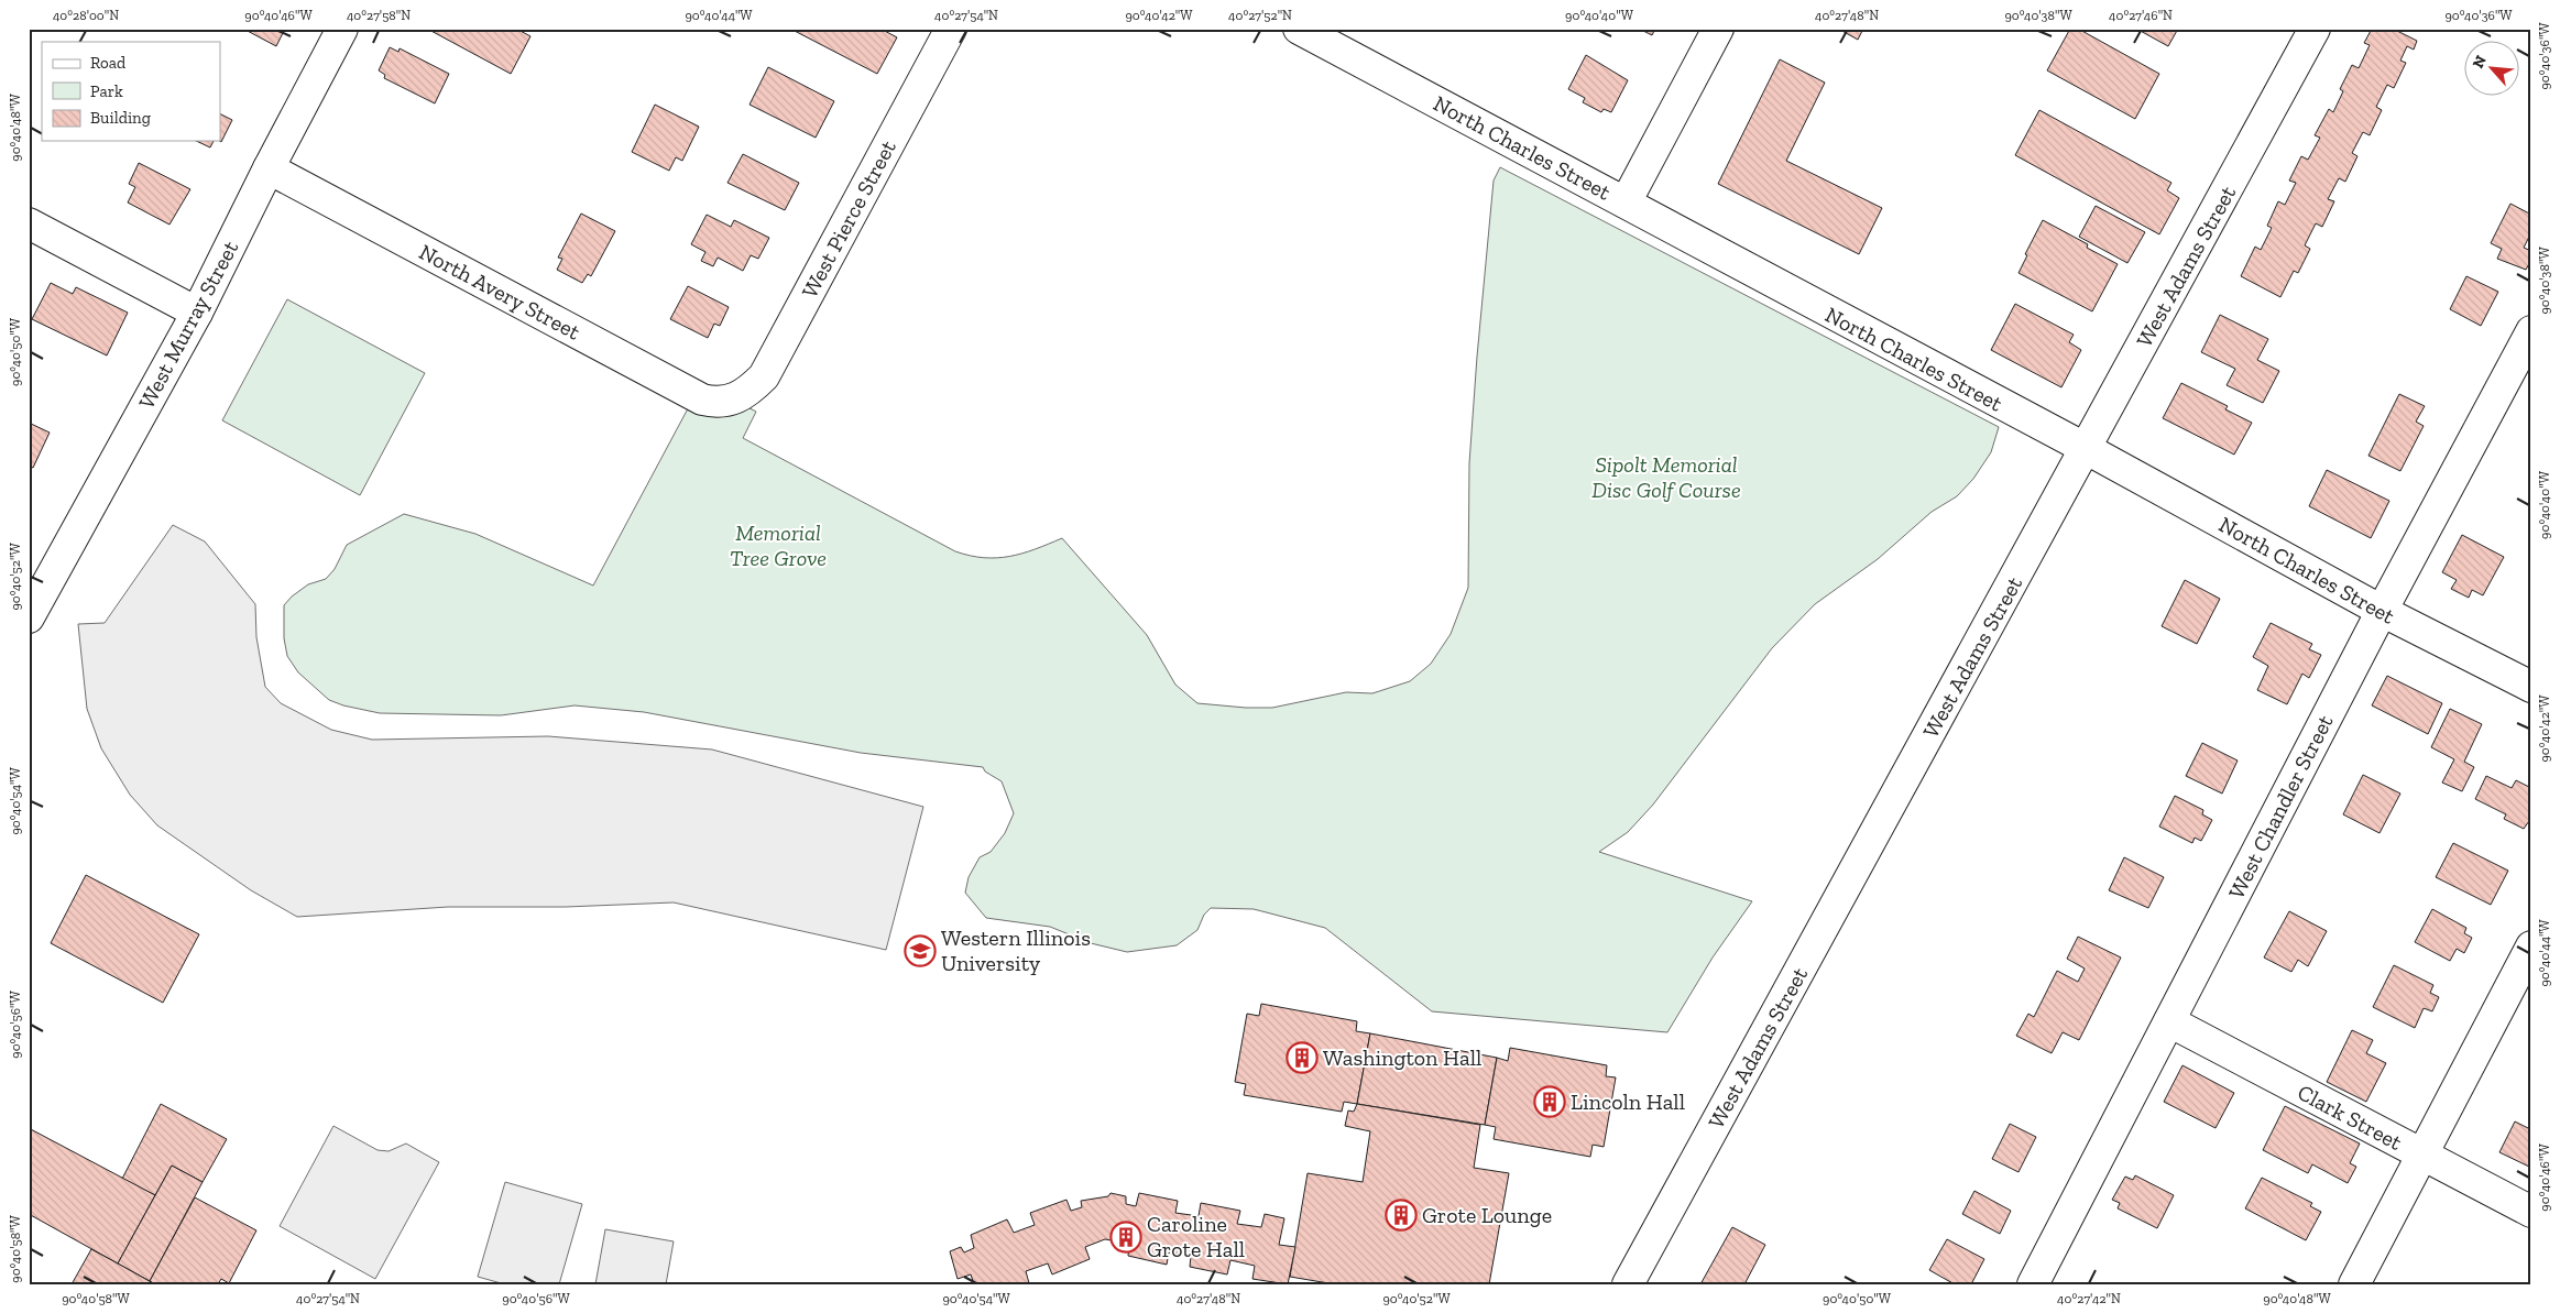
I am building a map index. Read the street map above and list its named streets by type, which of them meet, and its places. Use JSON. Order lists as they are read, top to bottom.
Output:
{
  "streets": {
    "street": [
      "North Charles Street",
      "West Pierce Street",
      "West Adams Street",
      "North Avery Street",
      "West Murray Street",
      "West Chandler Street",
      "Clark Street"
    ]
  },
  "crossings": [
    ["North Charles Street", "West Adams Street"],
    ["North Charles Street", "West Chandler Street"],
    ["West Pierce Street", "North Avery Street"],
    ["North Avery Street", "West Murray Street"],
    ["West Chandler Street", "Clark Street"]
  ],
  "parks": ["Sipolt Memorial Disc Golf Course", "Memorial Tree Grove"],
  "places": {
    "school or university": ["Western Illinois University"],
    "building": [
      "Washington Hall",
      "Lincoln Hall",
      "Grote Lounge",
      "Caroline Grote Hall"
    ]
  },
  "legend": ["Road", "Park", "Building"],
  "north": "top left",
  "coordinates": [
    "40°28'00\"N",
    "90°40'46\"W",
    "40°27'58\"N",
    "90°40'44\"W",
    "40°27'54\"N",
    "90°40'42\"W",
    "40°27'52\"N",
    "90°40'40\"W",
    "40°27'48\"N",
    "90°40'38\"W",
    "40°27'46\"N",
    "90°40'36\"W",
    "90°40'48\"W",
    "90°40'50\"W",
    "90°40'52\"W",
    "90°40'54\"W",
    "90°40'56\"W",
    "90°40'58\"W",
    "40°27'42\"N"
  ]
}
